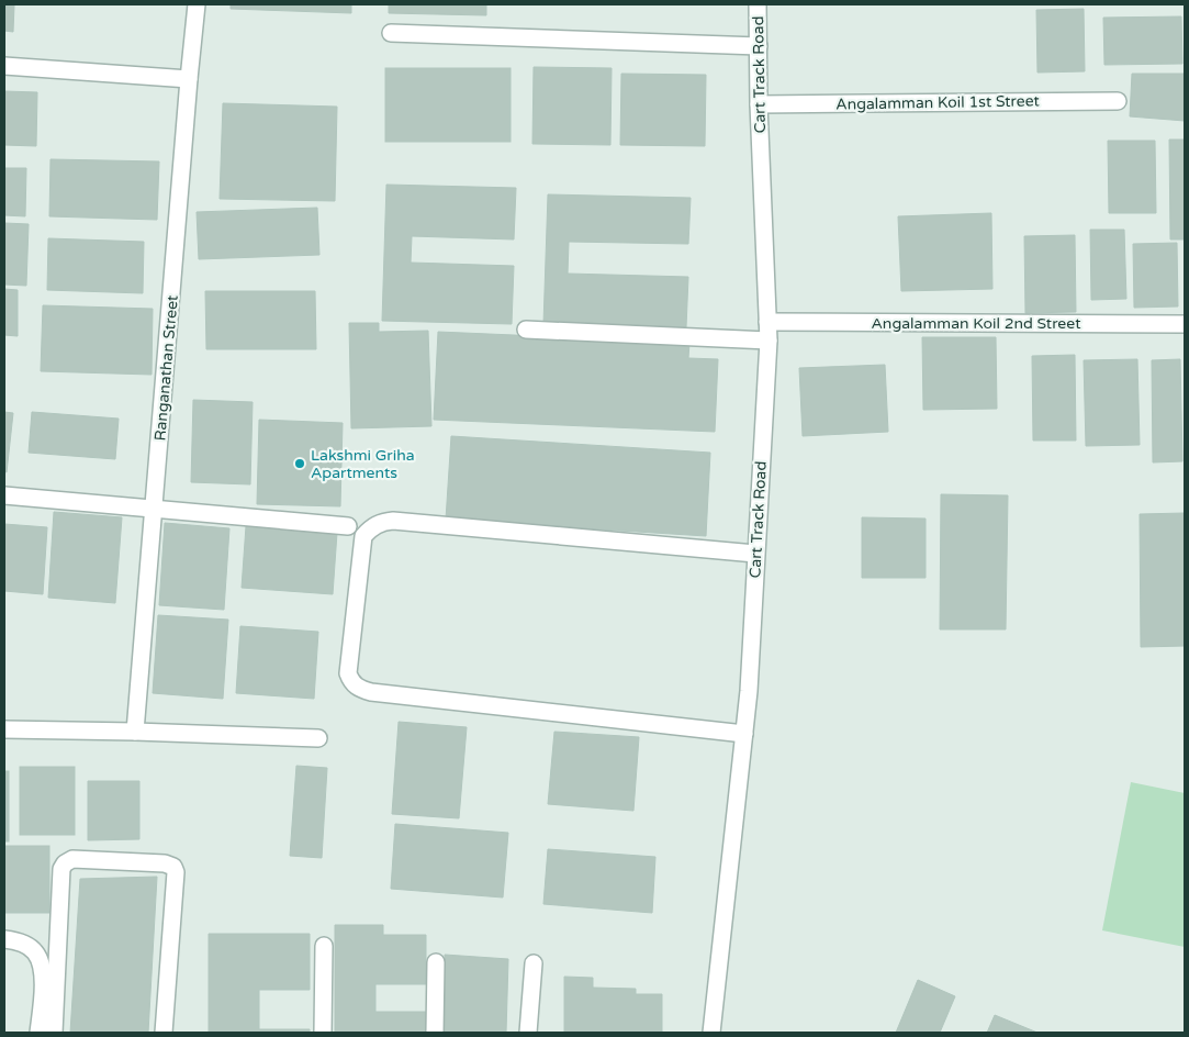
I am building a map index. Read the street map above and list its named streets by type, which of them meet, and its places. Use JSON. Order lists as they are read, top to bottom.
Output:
{
  "streets": {
    "street": [
      "Cart Track Road",
      "Angalamman Koil 1st Street",
      "Angalamman Koil 2nd Street",
      "Ranganathan Street"
    ]
  },
  "crossings": [
    ["Cart Track Road", "Angalamman Koil 1st Street"],
    ["Cart Track Road", "Angalamman Koil 2nd Street"]
  ],
  "places": ["Lakshmi Griha Apartments"]
}
